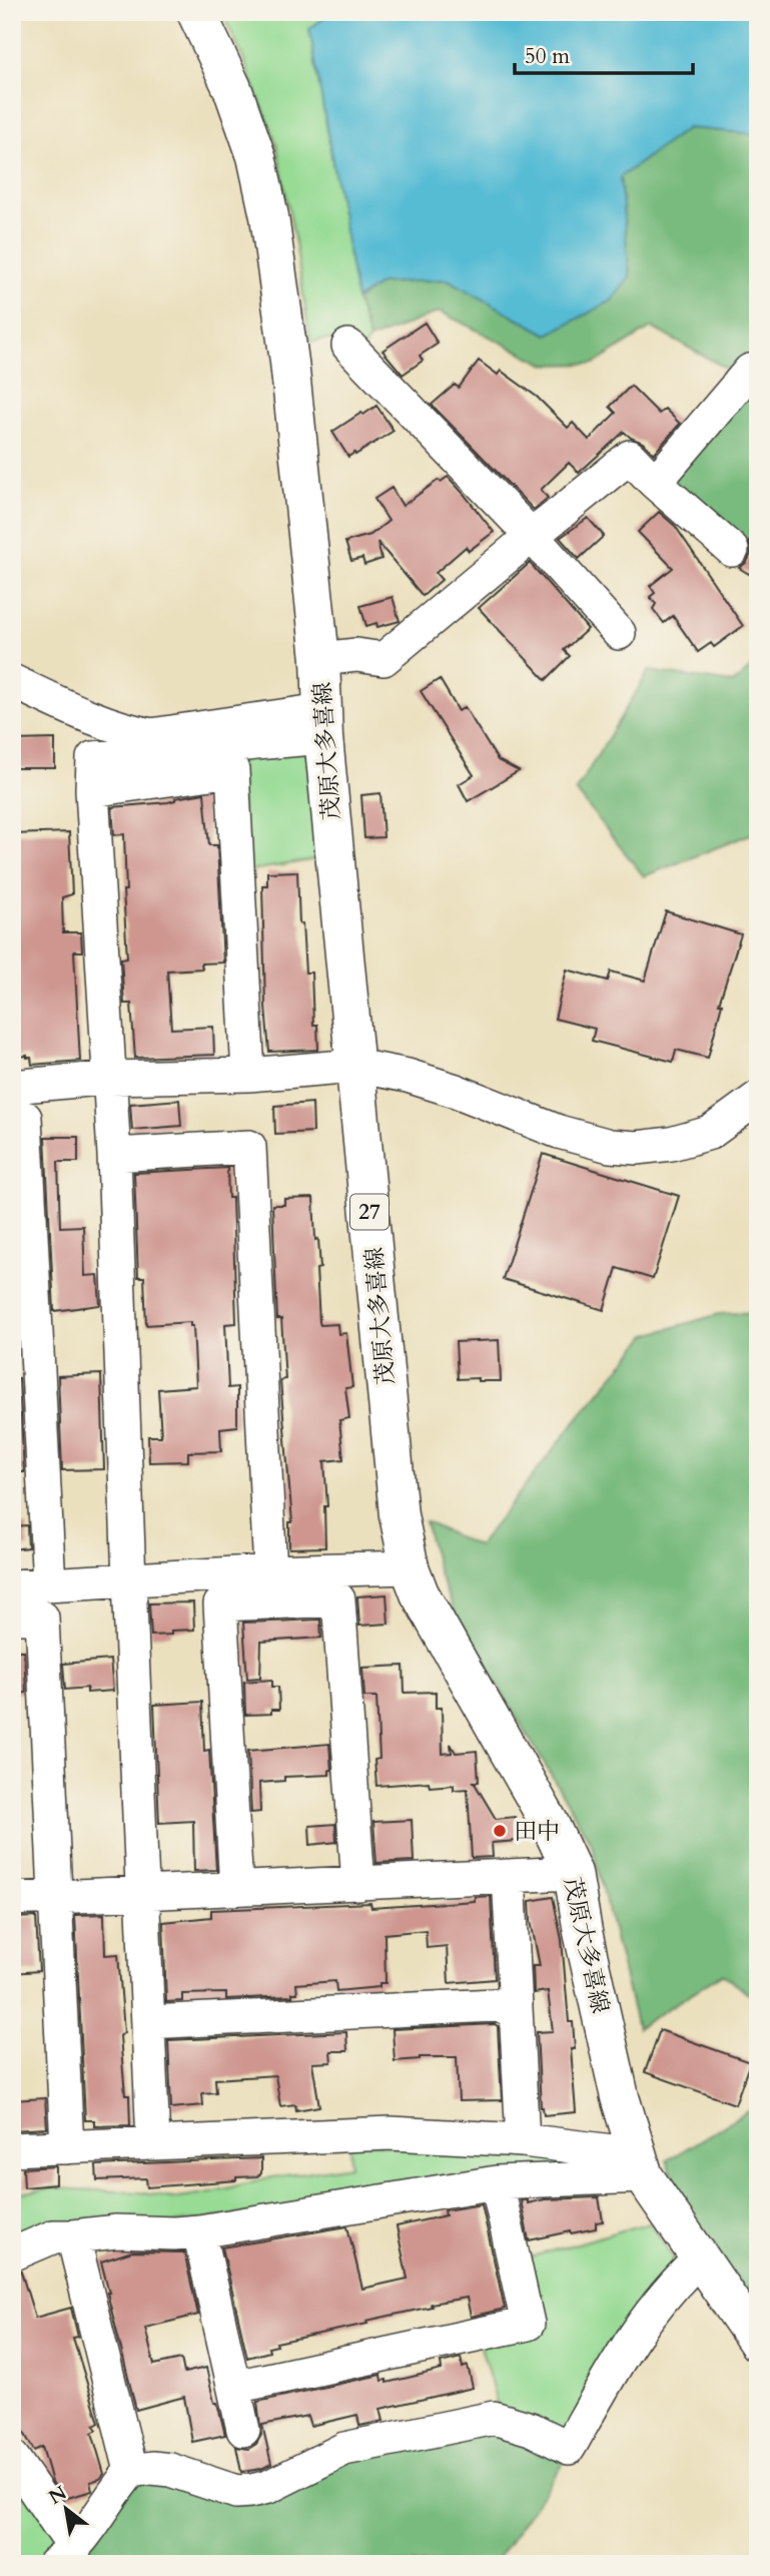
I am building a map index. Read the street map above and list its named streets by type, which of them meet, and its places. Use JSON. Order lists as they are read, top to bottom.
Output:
{
  "streets": {
    "main road": ["茂原大多喜線", "27"]
  },
  "places": ["田中"],
  "scale_bar": "50 m",
  "north": "top left"
}
